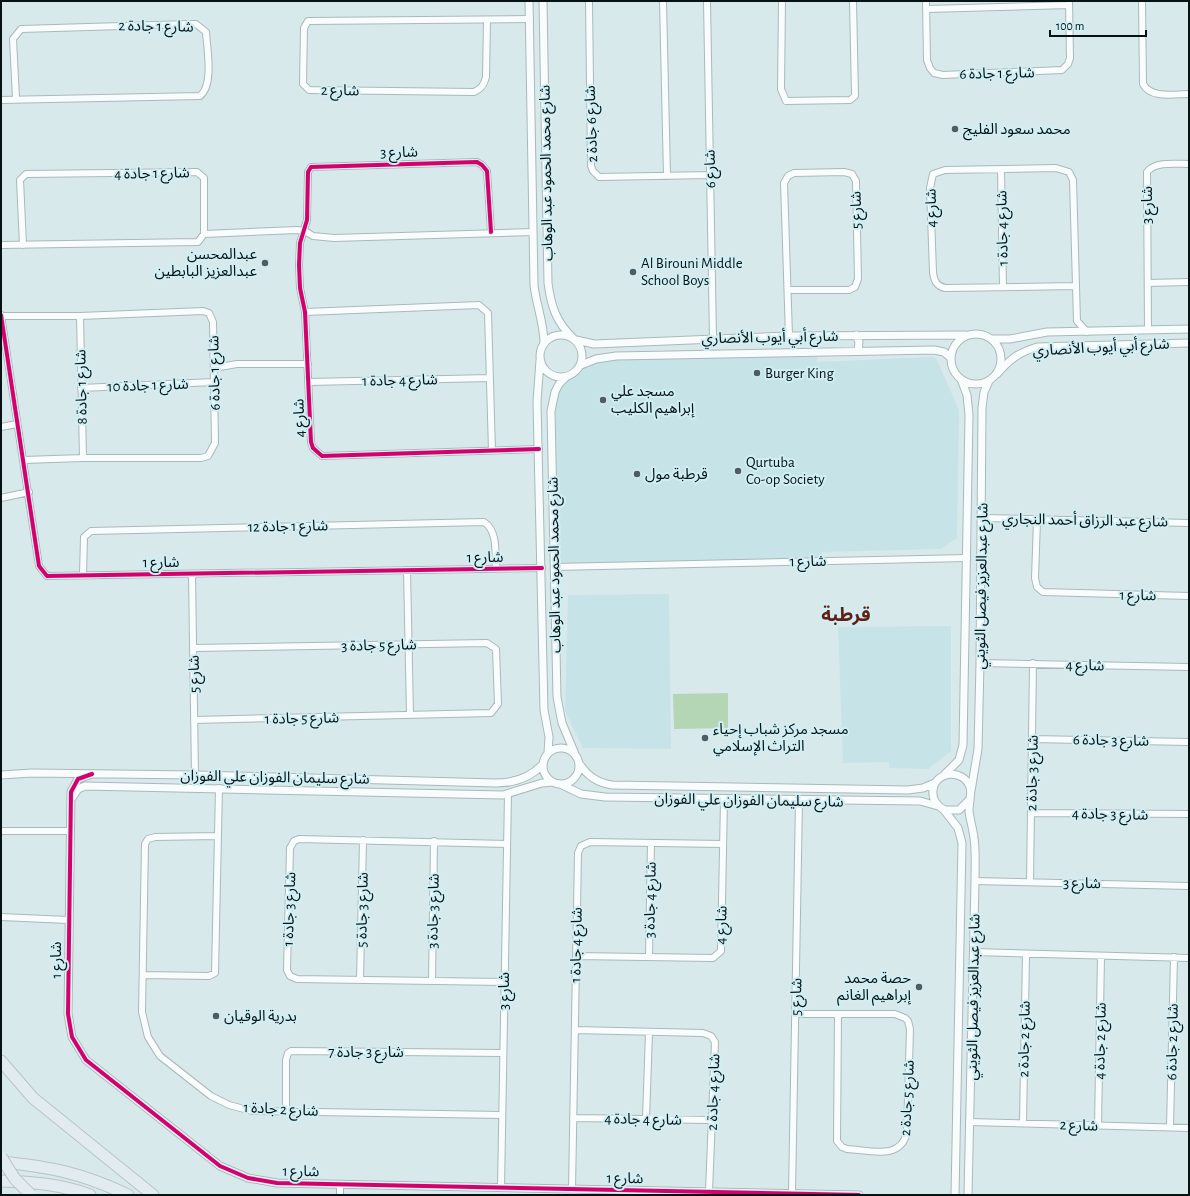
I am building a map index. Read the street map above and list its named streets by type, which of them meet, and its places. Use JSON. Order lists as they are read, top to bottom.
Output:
{
  "streets": {
    "street": [
      "شارع 1 جادة 2",
      "شارع 1 جادة 6",
      "شارع 2",
      "شارع 6 جادة 2",
      "شارع 3",
      "شارع 6",
      "شارع 1 جادة 4",
      "شارع محمد الحمود عبد الوهاب",
      "شارع 4",
      "شارع 5",
      "شارع 4 جادة 1",
      "شارع أبي أيوب الأنصاري",
      "شارع 1 جادة 10",
      "شارع 1 جادة 8",
      "شارع عبد الرزاق أحمد النجاري",
      "شارع 1 جادة 12",
      "شارع 1",
      "شارع عبدالعزيز فيصل الثويني",
      "شارع 5 جادة 3",
      "شارع 5 جادة 1",
      "شارع 3 جادة 6",
      "شارع 3 جادة 2",
      "شارع سليمان الفوزان علي الفوزان",
      "شارع 3 جادة 4",
      "شارع 4 جادة 3",
      "شارع 3 جادة 1",
      "شارع 3 جادة 5",
      "شارع 3 جادة 3",
      "شارع 2 جادة 2",
      "شارع 2 جادة 4",
      "شارع 2 جادة 6",
      "شارع 3 جادة 7",
      "شارع 4 جادة 2",
      "شارع 5 جادة 2",
      "شارع 2 جادة 1",
      "شارع 4 جادة 4"
    ]
  },
  "crossings": [
    ["شارع 1 جادة 6", "شارع 1 جادة 10"],
    ["شارع 1 جادة 6", "شارع 1 جادة 8"],
    ["شارع 1 جادة 6", "شارع 1"],
    ["شارع 2", "شارع محمد الحمود عبد الوهاب"],
    ["شارع 2", "شارع عبدالعزيز فيصل الثويني"],
    ["شارع 2", "شارع 2 جادة 2"],
    ["شارع 2", "شارع 2 جادة 4"],
    ["شارع 2", "شارع 2 جادة 6"],
    ["شارع 6 جادة 2", "شارع 6"],
    ["شارع 3", "شارع 4"],
    ["شارع 3", "شارع أبي أيوب الأنصاري"],
    ["شارع 3", "شارع 1"],
    ["شارع 3", "شارع عبدالعزيز فيصل الثويني"],
    ["شارع 3", "شارع 3 جادة 2"],
    ["شارع 3", "شارع سليمان الفوزان علي الفوزان"],
    ["شارع 3", "شارع 3 جادة 1"],
    ["شارع 3", "شارع 3 جادة 7"],
    ["شارع 3", "شارع 2 جادة 1"],
    ["شارع 6", "شارع أبي أيوب الأنصاري"],
    ["شارع محمد الحمود عبد الوهاب", "شارع 4"],
    ["شارع محمد الحمود عبد الوهاب", "شارع أبي أيوب الأنصاري"],
    ["شارع محمد الحمود عبد الوهاب", "شارع 1"],
    ["شارع محمد الحمود عبد الوهاب", "شارع سليمان الفوزان علي الفوزان"],
    ["شارع 4", "شارع 4 جادة 1"],
    ["شارع 4", "شارع عبدالعزيز فيصل الثويني"],
    ["شارع 4", "شارع 3 جادة 2"],
    ["شارع 4", "شارع سليمان الفوزان علي الفوزان"],
    ["شارع 4", "شارع 4 جادة 3"],
    ["شارع 5", "شارع أبي أيوب الأنصاري"],
    ["شارع 5", "شارع 1"],
    ["شارع 5", "شارع 5 جادة 3"],
    ["شارع 5", "شارع 5 جادة 1"],
    ["شارع 5", "شارع سليمان الفوزان علي الفوزان"],
    ["شارع 5", "شارع 5 جادة 2"],
    ["شارع 4 جادة 1", "شارع 1"],
    ["شارع 4 جادة 1", "شارع 4 جادة 3"],
    ["شارع 4 جادة 1", "شارع 4 جادة 2"],
    ["شارع 4 جادة 1", "شارع 4 جادة 4"],
    ["شارع أبي أيوب الأنصاري", "شارع عبدالعزيز فيصل الثويني"],
    ["شارع 1 جادة 10", "شارع 1 جادة 8"],
    ["شارع عبد الرزاق أحمد النجاري", "شارع 1"],
    ["شارع عبد الرزاق أحمد النجاري", "شارع عبدالعزيز فيصل الثويني"],
    ["شارع 1 جادة 12", "شارع 1"],
    ["شارع 1", "شارع عبدالعزيز فيصل الثويني"],
    ["شارع 1", "شارع سليمان الفوزان علي الفوزان"],
    ["شارع 1", "شارع 4 جادة 2"],
    ["شارع عبدالعزيز فيصل الثويني", "شارع سليمان الفوزان علي الفوزان"],
    ["شارع 5 جادة 3", "شارع 5 جادة 1"],
    ["شارع 3 جادة 6", "شارع 3 جادة 2"],
    ["شارع 3 جادة 2", "شارع 3 جادة 4"],
    ["شارع 3 جادة 1", "شارع 3 جادة 5"],
    ["شارع 3 جادة 1", "شارع 3 جادة 3"],
    ["شارع 3 جادة 7", "شارع 2 جادة 1"],
    ["شارع 4 جادة 2", "شارع 4 جادة 4"]
  ],
  "districts": ["قرطبة"],
  "places": [
    "محمد سعود الفليج",
    "عبدالمحسن عبدالعزيز البابطين",
    "Al Birouni Middle School Boys",
    "Burger King",
    "مسجد علي إبراهيم الكليب",
    "Qurtuba Co-op Society",
    "قرطبة مول",
    "مسجد مركز شباب إحياء التراث الإسلامي",
    "حصة محمد إبراهيم الغانم",
    "بدرية الوقيان"
  ],
  "scale_bar": "100 m"
}
